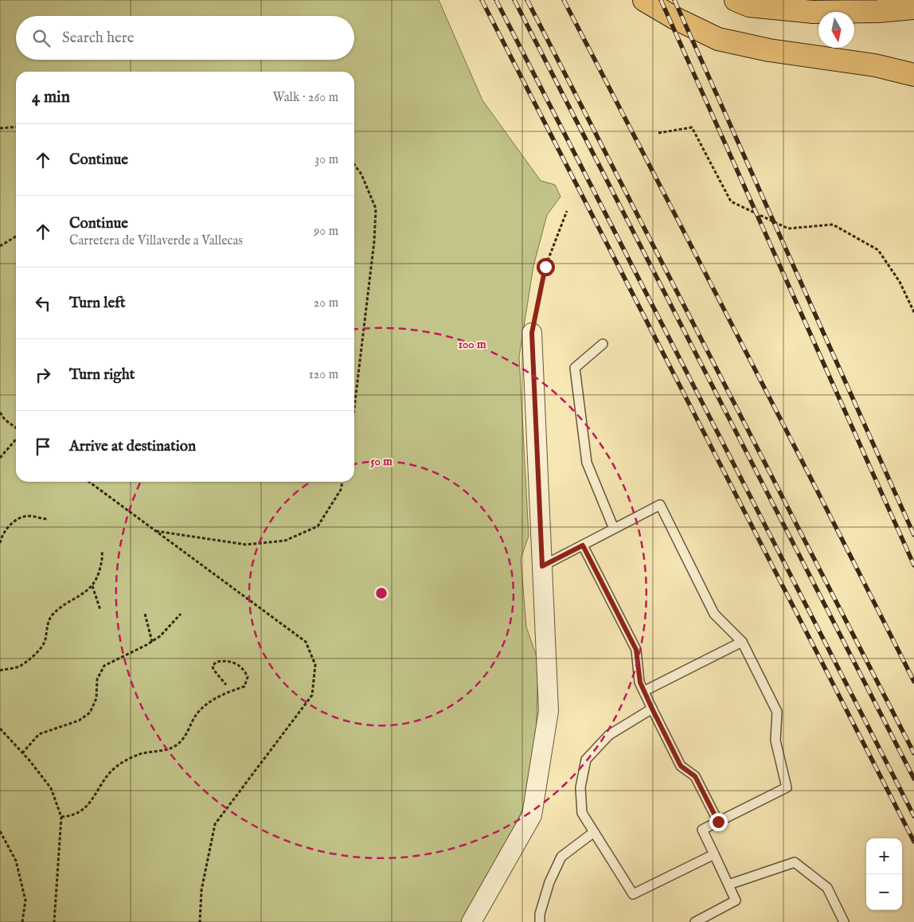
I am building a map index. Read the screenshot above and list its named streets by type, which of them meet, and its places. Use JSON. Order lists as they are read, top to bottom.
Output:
{
  "north": "bottom",
  "page": {
    "search": "Search here",
    "heading": ["4 min", "Walk · 260 m"],
    "list": [
      ["Continue", "30 m"],
      ["Continue", "Carretera de Villaverde a Vallecas", "90 m"],
      ["Turn left", "20 m"],
      ["Turn right", "120 m"],
      "Arrive at destination"
    ],
    "map_buttons": ["+", "−"]
  },
  "rings": ["100 m", "50 m"]
}
